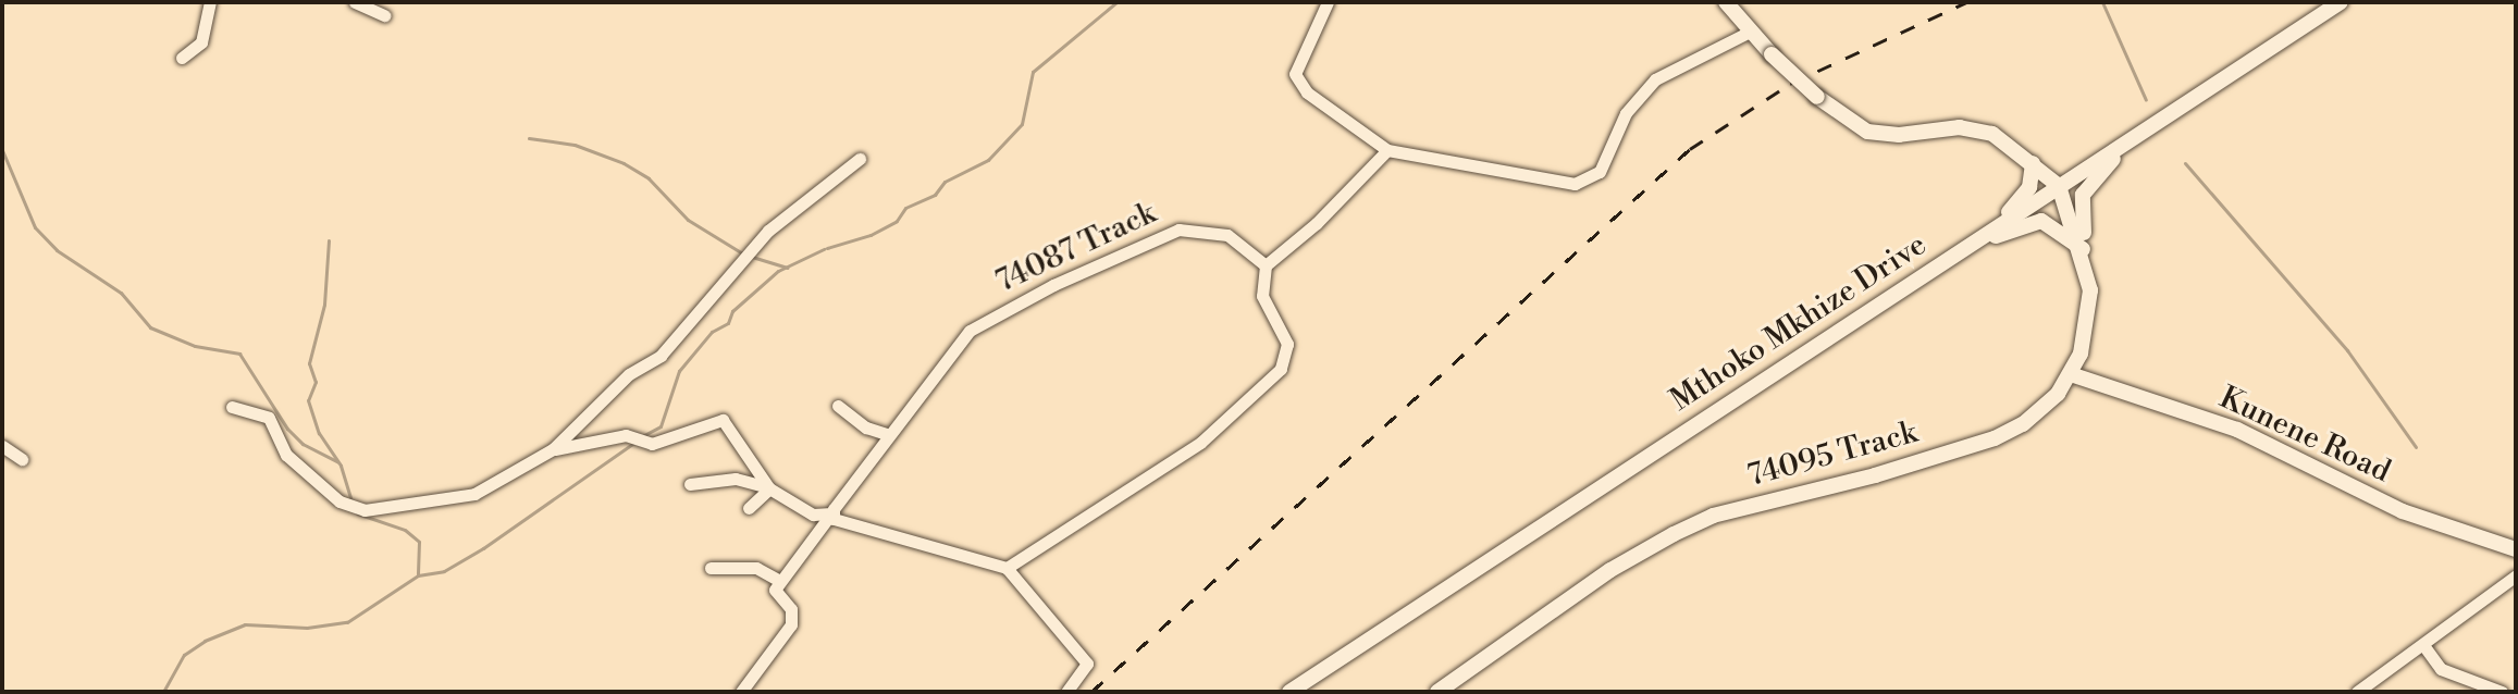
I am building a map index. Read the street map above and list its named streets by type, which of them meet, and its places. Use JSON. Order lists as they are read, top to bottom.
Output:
{
  "streets": {
    "street": [
      "74087 Track",
      "Mthoko Mkhize Drive",
      "Kunene Road",
      "74095 Track"
    ]
  },
  "crossings": [
    ["Mthoko Mkhize Drive", "74095 Track"],
    ["Kunene Road", "74095 Track"]
  ]
}
